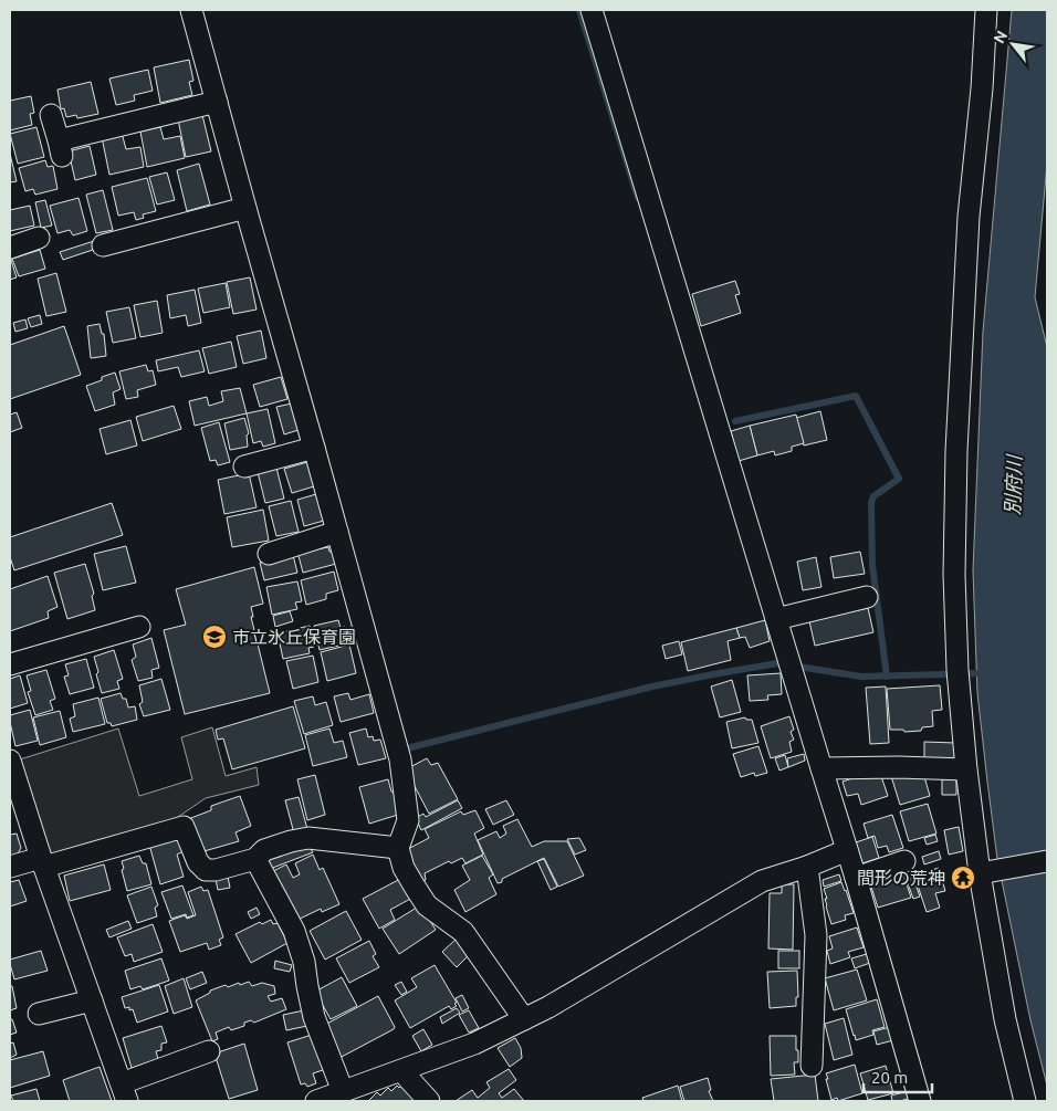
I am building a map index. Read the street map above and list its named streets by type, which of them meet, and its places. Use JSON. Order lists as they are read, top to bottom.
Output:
{
  "water": ["別府川"],
  "places": {
    "school or university": ["市立氷丘保育園"],
    "temple": ["間形の荒神"]
  },
  "scale_bar": "20 m",
  "north": "top left"
}
